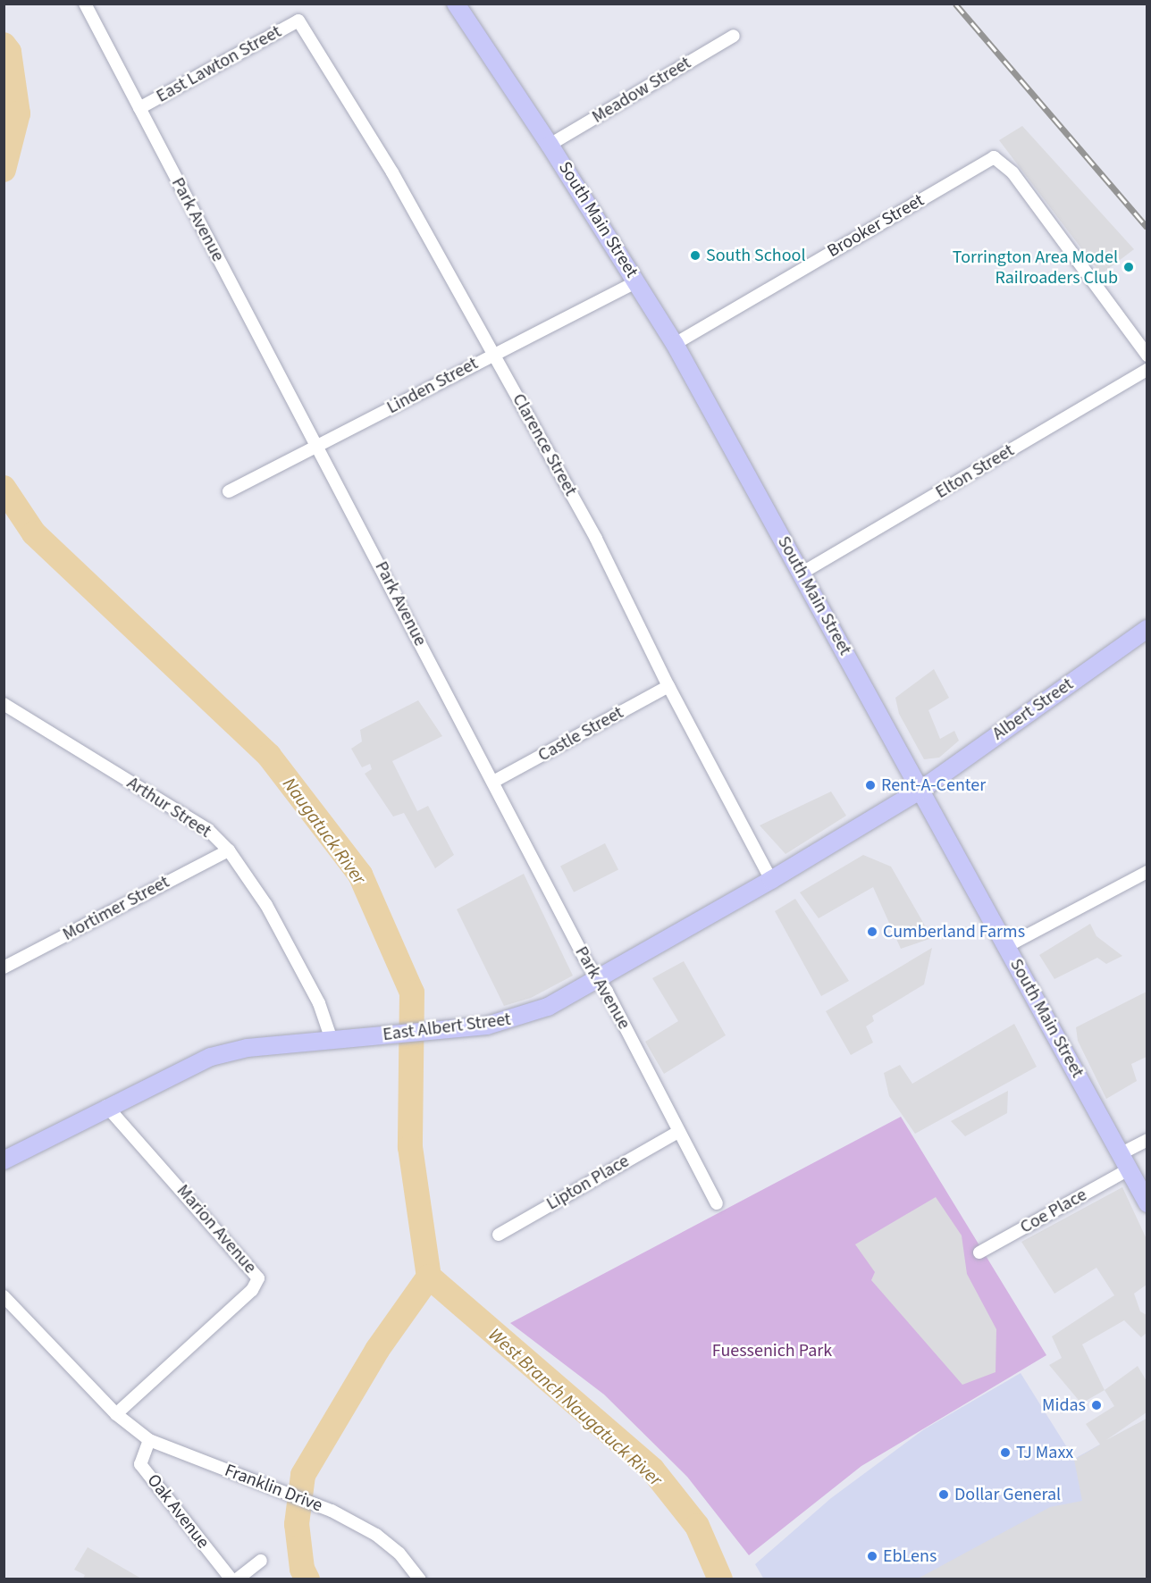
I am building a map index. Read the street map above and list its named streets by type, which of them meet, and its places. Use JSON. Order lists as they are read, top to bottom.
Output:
{
  "streets": {
    "main road": ["South Main Street", "Albert Street", "East Albert Street"],
    "street": [
      "East Lawton Street",
      "Meadow Street",
      "Park Avenue",
      "Brooker Street",
      "Linden Street",
      "Clarence Street",
      "Elton Street",
      "Castle Street",
      "Arthur Street",
      "Mortimer Street",
      "Lipton Place",
      "Coe Place",
      "Marion Avenue",
      "Franklin Drive",
      "Oak Avenue"
    ]
  },
  "crossings": [
    ["East Lawton Street", "Park Avenue"],
    ["East Lawton Street", "Clarence Street"],
    ["Meadow Street", "South Main Street"],
    ["Park Avenue", "Linden Street"],
    ["Park Avenue", "Castle Street"],
    ["Park Avenue", "East Albert Street"],
    ["Park Avenue", "Lipton Place"],
    ["South Main Street", "Brooker Street"],
    ["South Main Street", "Linden Street"],
    ["South Main Street", "Elton Street"],
    ["South Main Street", "Albert Street"],
    ["South Main Street", "East Albert Street"],
    ["South Main Street", "Coe Place"],
    ["Linden Street", "Clarence Street"],
    ["Clarence Street", "Castle Street"],
    ["Clarence Street", "East Albert Street"],
    ["Albert Street", "East Albert Street"],
    ["Arthur Street", "Mortimer Street"],
    ["Arthur Street", "East Albert Street"],
    ["East Albert Street", "Marion Avenue"],
    ["Marion Avenue", "Franklin Drive"],
    ["Franklin Drive", "Oak Avenue"]
  ],
  "water": ["Naugatuck River", "West Branch Naugatuck River"],
  "parks": ["Fuessenich Park"],
  "places": [
    "South School",
    "Torrington Area Model Railroaders Club",
    "Rent-A-Center",
    "Cumberland Farms",
    "Midas",
    "TJ Maxx",
    "Dollar General",
    "EbLens"
  ]
}
